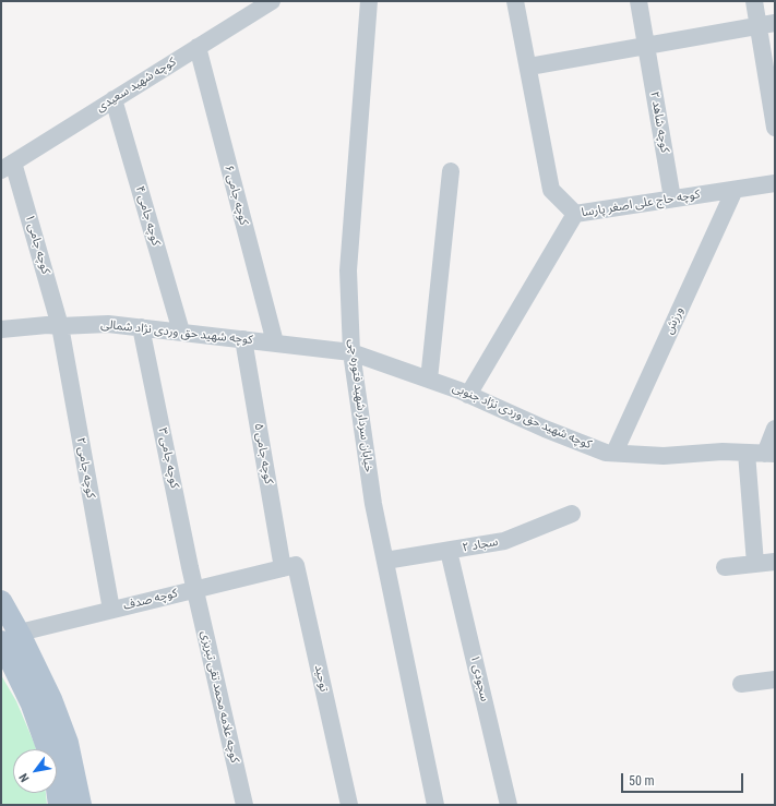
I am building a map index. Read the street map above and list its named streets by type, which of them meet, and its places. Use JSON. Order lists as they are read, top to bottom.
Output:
{
  "streets": {
    "street": [
      "کوچه شهید سعیدی",
      "کوچه شاهد ۲",
      "کوچه جامی ۶",
      "کوچه حاج علی اصغر پارسا",
      "کوچه جامی ۴",
      "کوچه جامی ۱",
      "ورزش",
      "کوچه شهید حق وردی نژاد شمالی",
      "خیابان سردار شهید فتوره چی",
      "کوچه شهید حق وردی نژاد جنوبی",
      "کوچه جامی ۵",
      "کوچه جامی ۳",
      "کوچه جامی ۲",
      "سجاد ۲",
      "کوچه صدف",
      "توحید",
      "سجودی ۱",
      "کوچه علامه محمد تقی تبریزی"
    ]
  },
  "crossings": [
    ["کوچه شهید سعیدی", "کوچه جامی ۶"],
    ["کوچه شهید سعیدی", "کوچه جامی ۴"],
    ["کوچه شهید سعیدی", "کوچه جامی ۱"],
    ["کوچه شاهد ۲", "کوچه حاج علی اصغر پارسا"],
    ["کوچه جامی ۶", "کوچه شهید حق وردی نژاد شمالی"],
    ["کوچه حاج علی اصغر پارسا", "ورزش"],
    ["کوچه جامی ۴", "کوچه شهید حق وردی نژاد شمالی"],
    ["کوچه جامی ۱", "کوچه شهید حق وردی نژاد شمالی"],
    ["کوچه جامی ۱", "کوچه جامی ۲"],
    ["ورزش", "کوچه شهید حق وردی نژاد جنوبی"],
    ["کوچه شهید حق وردی نژاد شمالی", "خیابان سردار شهید فتوره چی"],
    ["کوچه شهید حق وردی نژاد شمالی", "کوچه شهید حق وردی نژاد جنوبی"],
    ["کوچه شهید حق وردی نژاد شمالی", "کوچه جامی ۵"],
    ["کوچه شهید حق وردی نژاد شمالی", "کوچه جامی ۳"],
    ["کوچه شهید حق وردی نژاد شمالی", "کوچه جامی ۲"],
    ["خیابان سردار شهید فتوره چی", "کوچه شهید حق وردی نژاد جنوبی"],
    ["خیابان سردار شهید فتوره چی", "سجاد ۲"],
    ["کوچه جامی ۵", "کوچه صدف"],
    ["کوچه جامی ۵", "توحید"],
    ["کوچه جامی ۳", "کوچه صدف"],
    ["کوچه جامی ۳", "کوچه علامه محمد تقی تبریزی"],
    ["کوچه جامی ۲", "کوچه صدف"],
    ["سجاد ۲", "سجودی ۱"],
    ["کوچه صدف", "توحید"],
    ["کوچه صدف", "کوچه علامه محمد تقی تبریزی"]
  ],
  "scale_bar": "50 m",
  "north": "bottom left"
}
